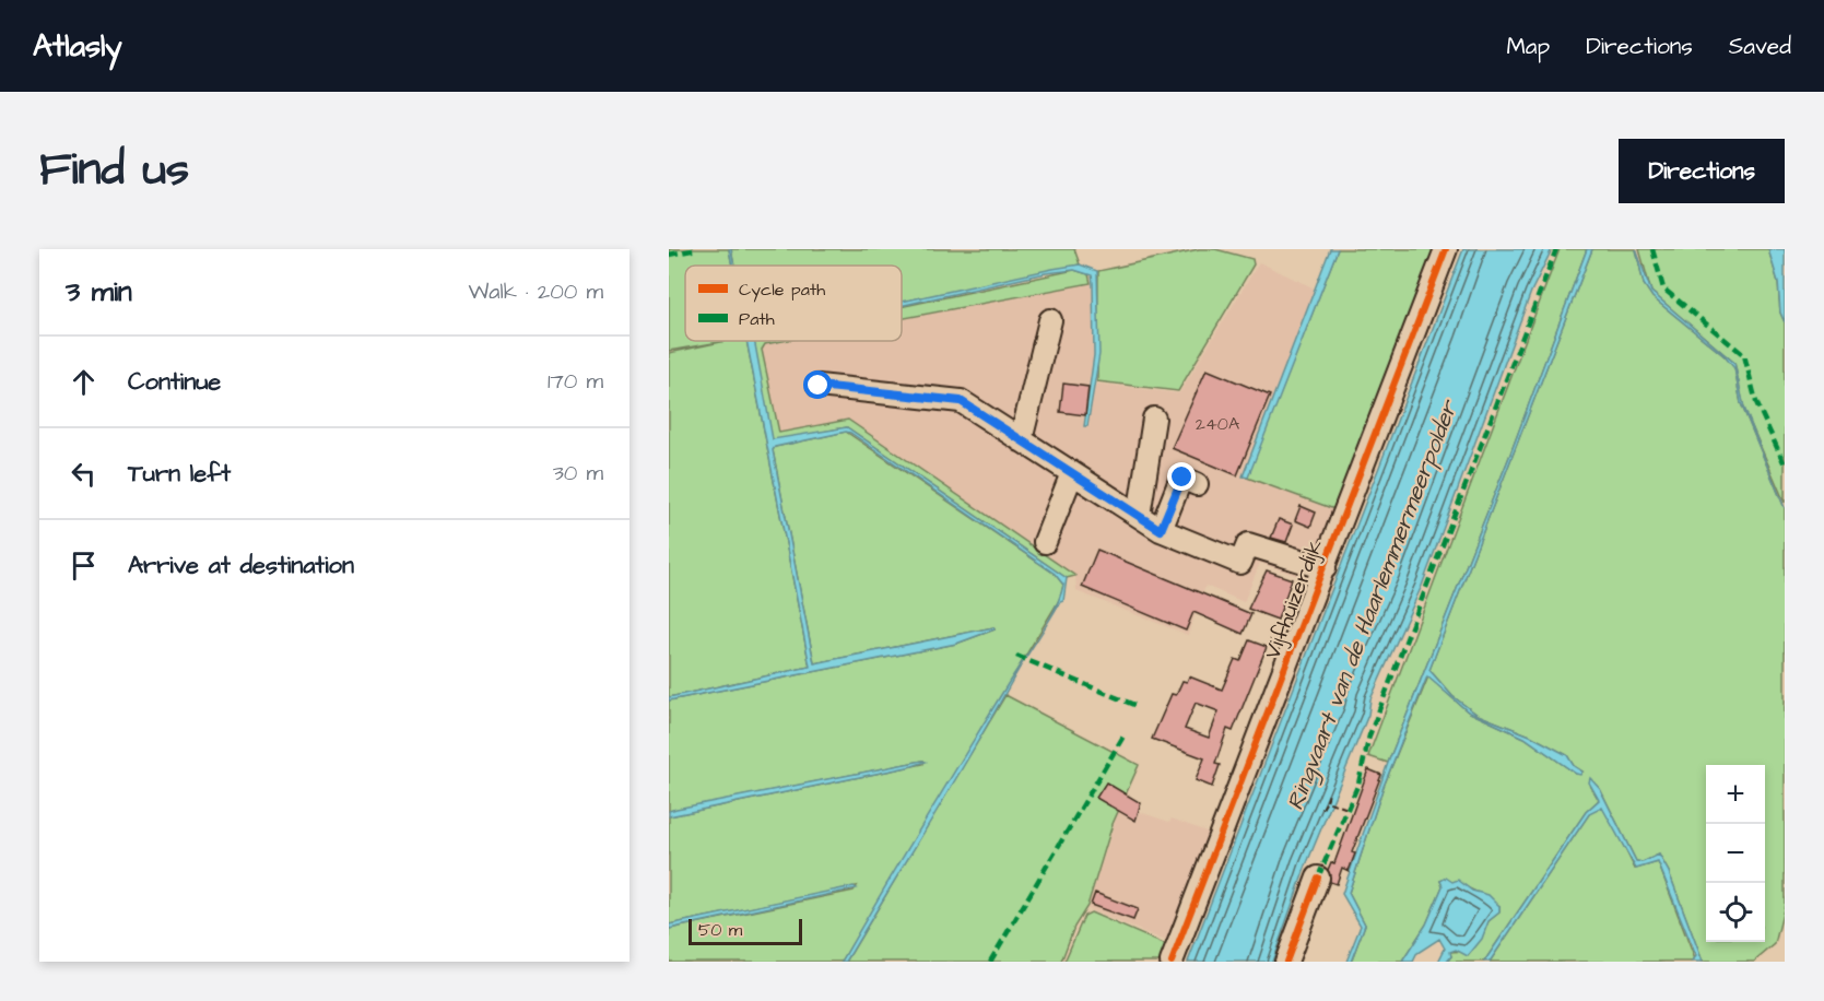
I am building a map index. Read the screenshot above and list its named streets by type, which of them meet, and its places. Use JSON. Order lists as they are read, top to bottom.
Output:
{
  "streets": {
    "street": ["Vijfhuizerdijk"]
  },
  "water": ["Ringvaart van de Haarlemmermeerpolder"],
  "house_numbers": ["240A"],
  "legend": ["Cycle path", "Path"],
  "scale_bar": "50 m",
  "page": {
    "header": "Atlasly",
    "nav": ["Map", "Directions", "Saved"],
    "title": "Find us",
    "buttons": "Directions",
    "heading": ["3 min", "Walk · 200 m"],
    "list": [
      ["Continue", "170 m"],
      ["Turn left", "30 m"],
      "Arrive at destination"
    ],
    "map_buttons": ["+", "−"],
    "scale": "50 m"
  }
}
